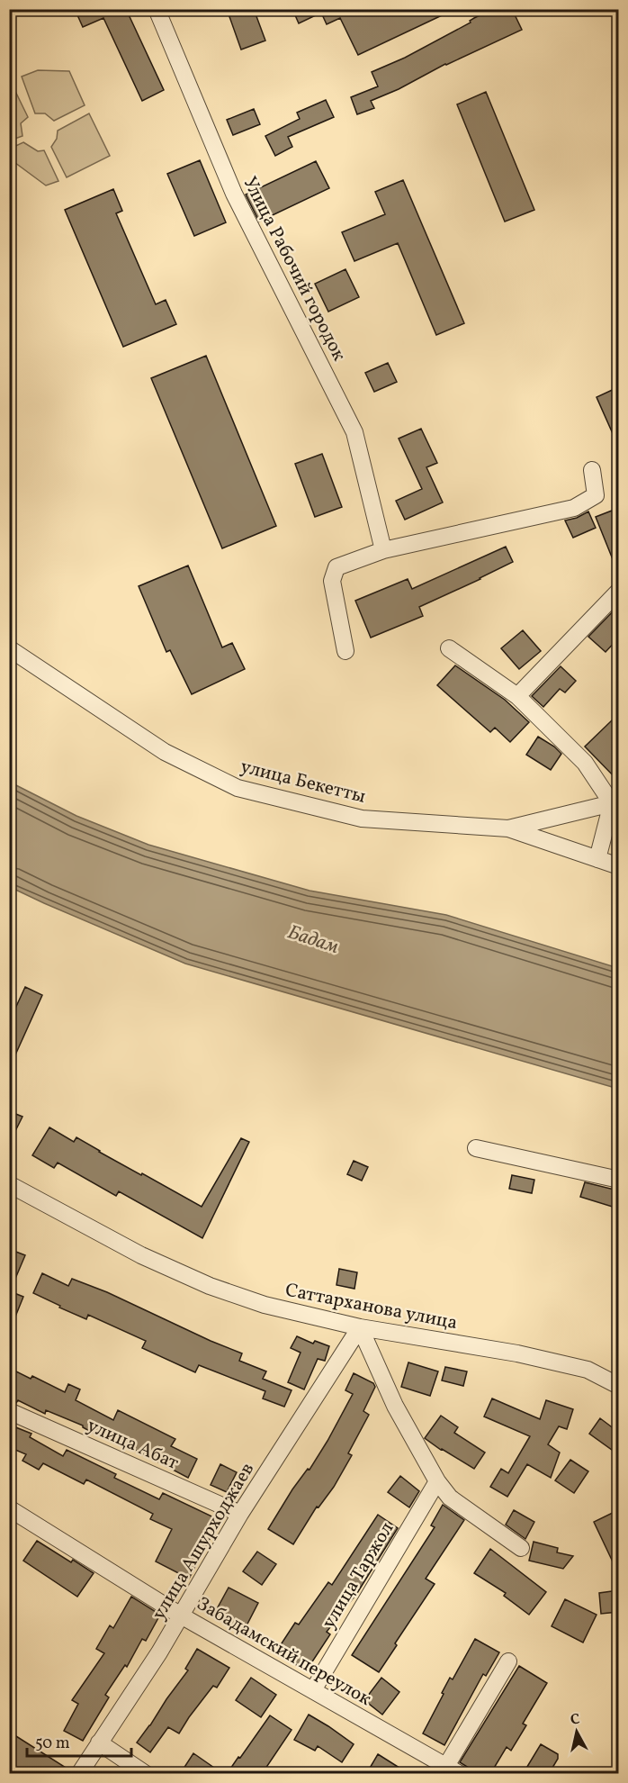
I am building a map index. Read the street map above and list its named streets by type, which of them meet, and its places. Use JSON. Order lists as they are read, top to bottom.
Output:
{
  "streets": {
    "street": [
      "Улица Рабочий городок",
      "улица Бекетты",
      "Саттарханова улица",
      "улица Абат",
      "улица Ашурходжаев",
      "улица Таржол",
      "Забадамский переулок"
    ]
  },
  "crossings": [
    ["Саттарханова улица", "улица Ашурходжаев"],
    ["улица Абат", "улица Ашурходжаев"],
    ["улица Ашурходжаев", "Забадамский переулок"],
    ["улица Таржол", "Забадамский переулок"]
  ],
  "water": ["Бадам"],
  "scale_bar": "50 m",
  "north": "top"
}
